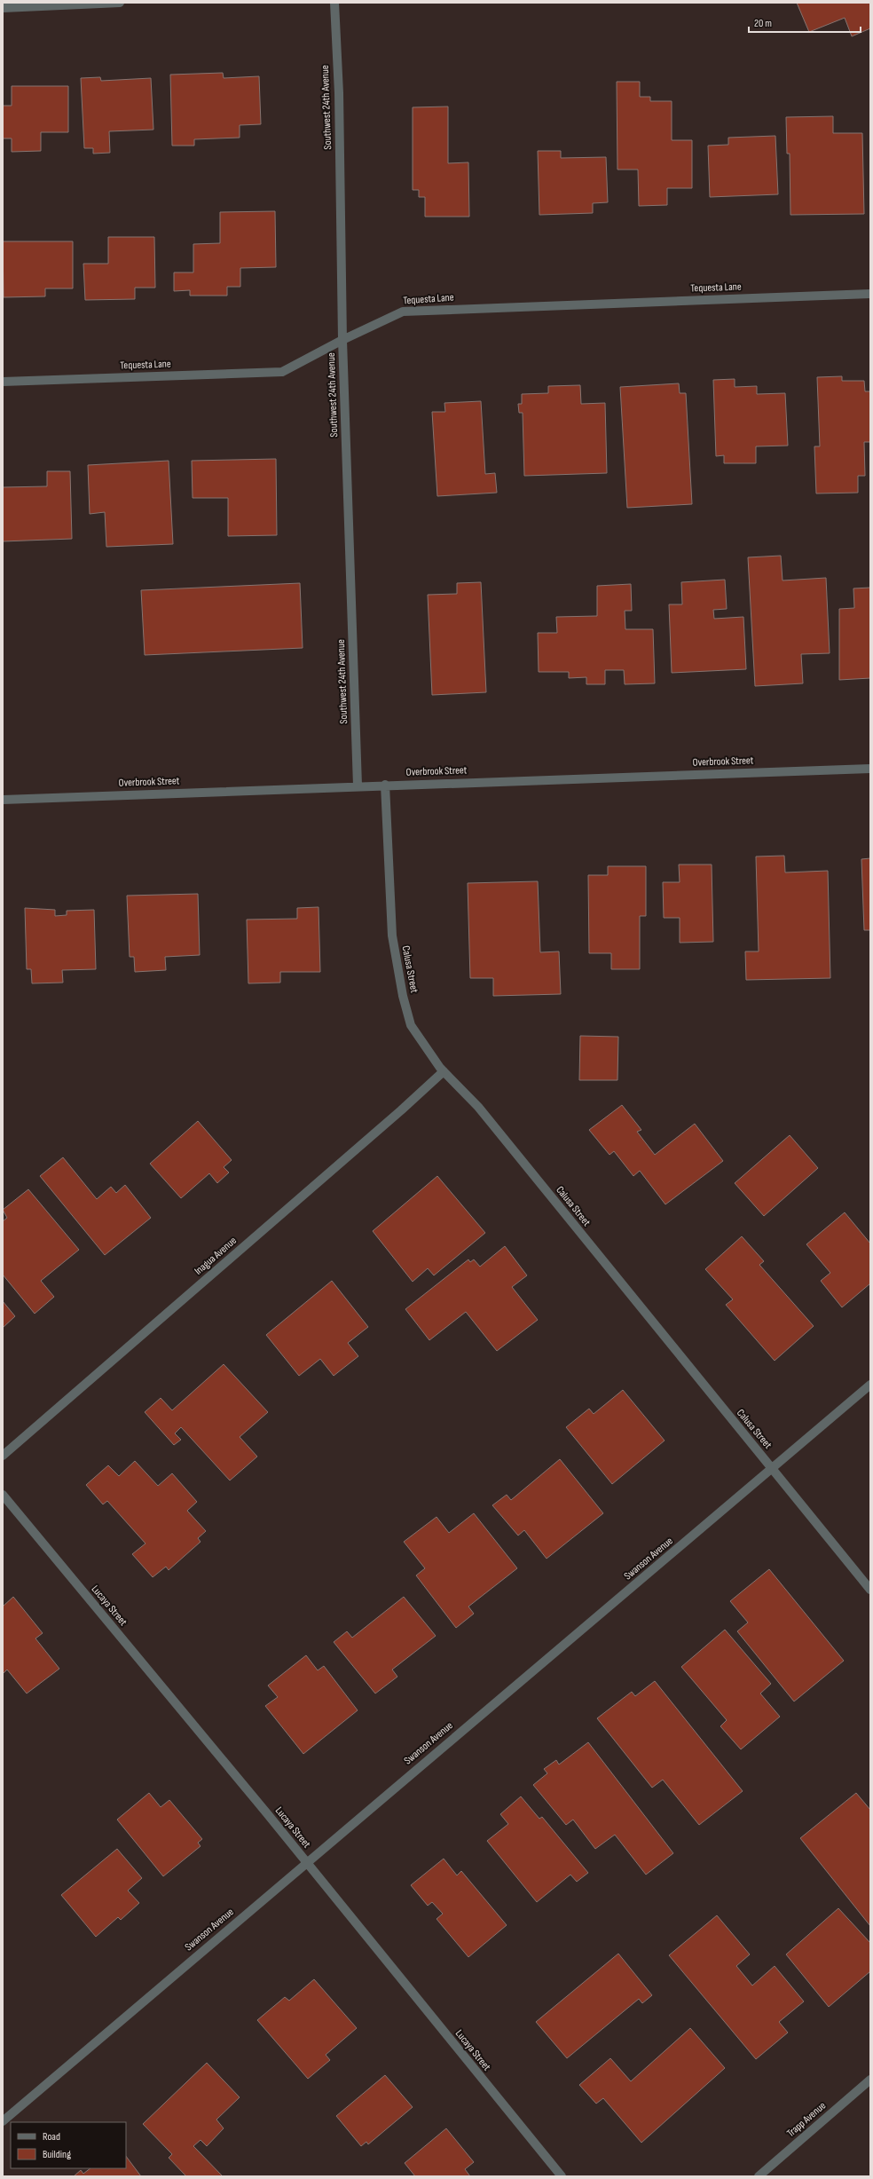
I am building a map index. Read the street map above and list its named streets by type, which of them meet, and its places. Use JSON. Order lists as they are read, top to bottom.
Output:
{
  "streets": {
    "street": [
      "Southwest 24th Avenue",
      "Tequesta Lane",
      "Overbrook Street",
      "Calusa Street",
      "Inagua Avenue",
      "Swanson Avenue",
      "Lucaya Street",
      "Trapp Avenue"
    ]
  },
  "crossings": [
    ["Southwest 24th Avenue", "Tequesta Lane"],
    ["Southwest 24th Avenue", "Overbrook Street"],
    ["Overbrook Street", "Calusa Street"],
    ["Calusa Street", "Inagua Avenue"],
    ["Calusa Street", "Swanson Avenue"],
    ["Swanson Avenue", "Lucaya Street"]
  ],
  "legend": ["Road", "Building"],
  "scale_bar": "20 m"
}
